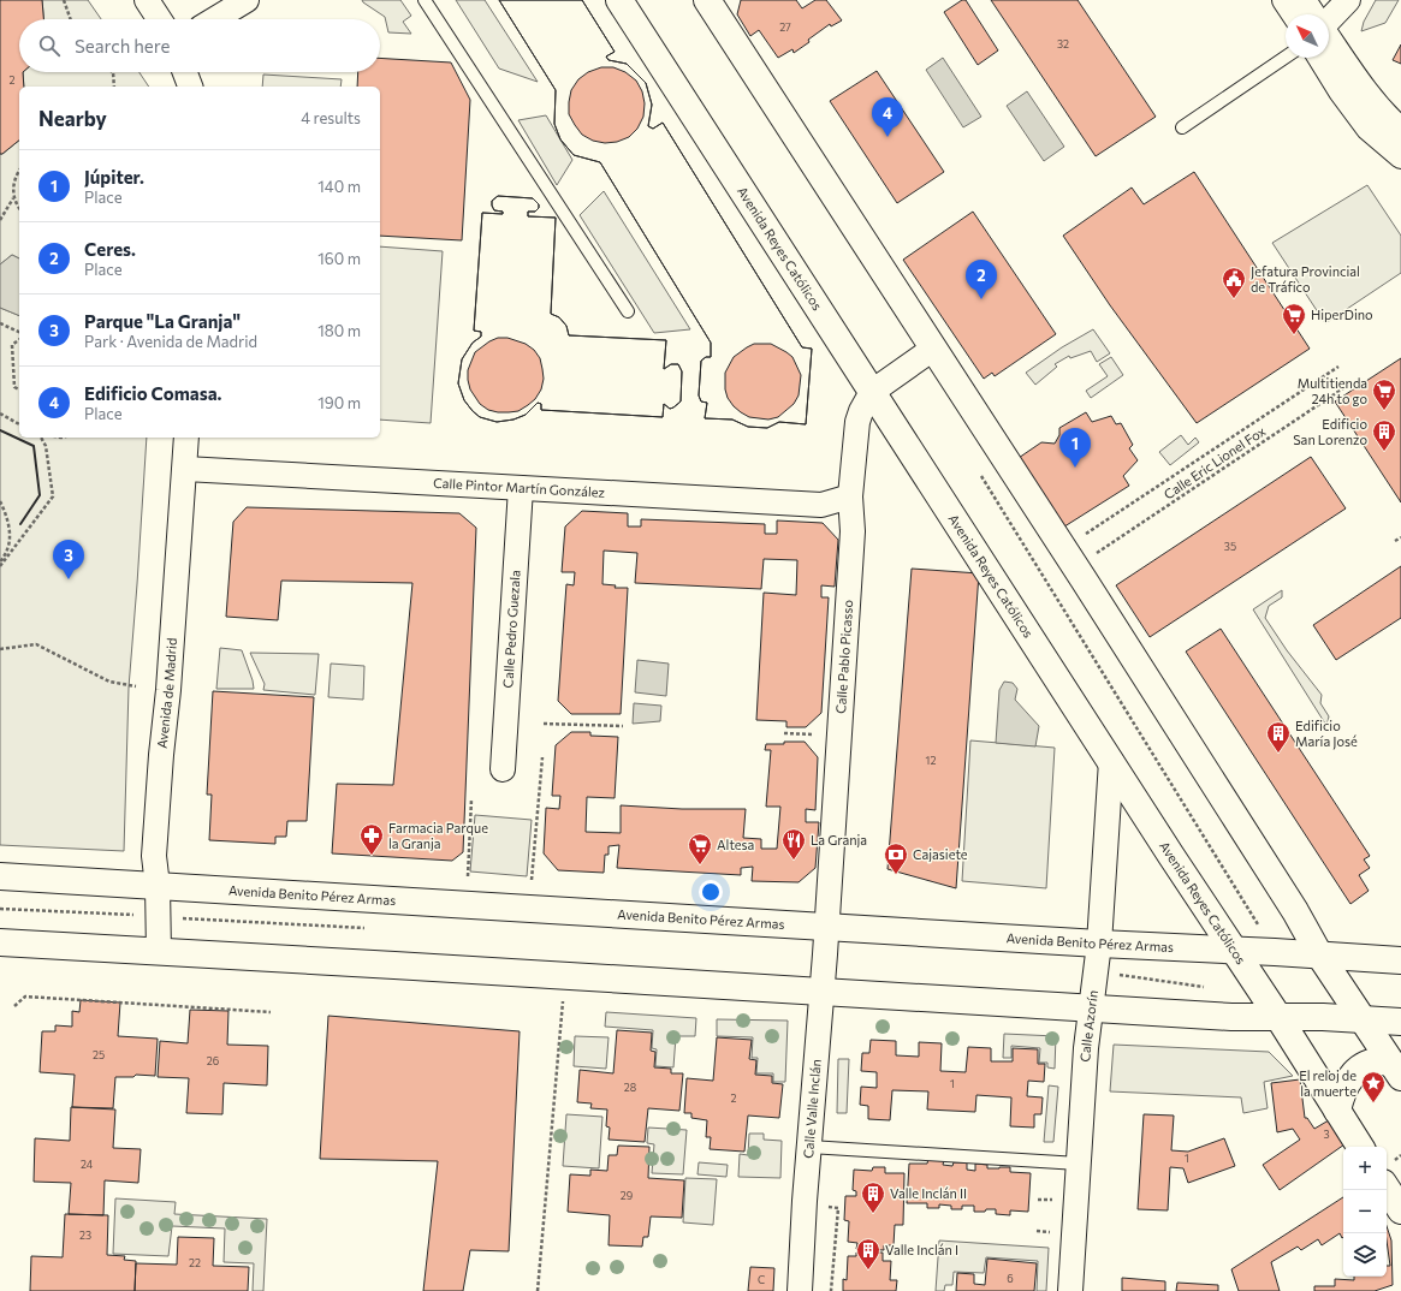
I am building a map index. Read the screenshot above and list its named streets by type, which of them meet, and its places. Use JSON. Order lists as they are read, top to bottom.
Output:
{
  "streets": {
    "street": [
      "Avenida Reyes Católicos",
      "Calle Pintor Martín González",
      "Calle Pedro Guezala",
      "Calle Pablo Picasso",
      "Avenida de Madrid",
      "Avenida Benito Pérez Armas",
      "Calle Azorín",
      "Calle Valle Inclán"
    ],
    "path": ["Calle Eric Lionel Fox"]
  },
  "crossings": [
    ["Avenida Reyes Católicos", "Calle Pablo Picasso"],
    ["Avenida Reyes Católicos", "Avenida Benito Pérez Armas"],
    ["Avenida Reyes Católicos", "Calle Azorín"],
    ["Calle Pintor Martín González", "Calle Pedro Guezala"],
    ["Calle Pintor Martín González", "Calle Pablo Picasso"],
    ["Calle Pintor Martín González", "Avenida de Madrid"],
    ["Calle Pablo Picasso", "Avenida Benito Pérez Armas"],
    ["Calle Pablo Picasso", "Calle Valle Inclán"],
    ["Avenida de Madrid", "Avenida Benito Pérez Armas"],
    ["Avenida Benito Pérez Armas", "Calle Azorín"],
    ["Avenida Benito Pérez Armas", "Calle Valle Inclán"]
  ],
  "places": {
    "public building": ["Jefatura Provincial de Tráfico"],
    "supermarket": ["HiperDino", "Multitienda 24h to go", "Altesa"],
    "building": [
      "Edificio San Lorenzo",
      "Edificio María José",
      "Valle Inclán II",
      "Valle Inclán I"
    ],
    "pharmacy": ["Farmacia Parque la Granja"],
    "restaurant": ["La Granja"],
    "bank": ["Cajasiete"],
    "place": ["El reloj de la muerte"]
  },
  "house_numbers": [
    "27",
    "32",
    "2",
    "35",
    "12",
    "25",
    "26",
    "1",
    "28",
    "2",
    "3",
    "1",
    "24",
    "29",
    "23",
    "22",
    "6",
    "C"
  ],
  "north": "top left",
  "page": {
    "search": "Search here",
    "heading": ["Nearby", "4 results"],
    "pins": [
      "4",
      "2",
      "1",
      "3"
    ],
    "list": [
      {
        "mark": "1",
        "name": "Júpiter.",
        "note": "Place",
        "value": "140 m"
      },
      {
        "mark": "2",
        "name": "Ceres.",
        "note": "Place",
        "value": "160 m"
      },
      {
        "mark": "3",
        "name": "Parque \"La Granja\"",
        "note": "Park · Avenida de Madrid",
        "value": "180 m"
      },
      {
        "mark": "4",
        "name": "Edificio Comasa.",
        "note": "Place",
        "value": "190 m"
      }
    ],
    "map_buttons": ["+", "−"]
  }
}
